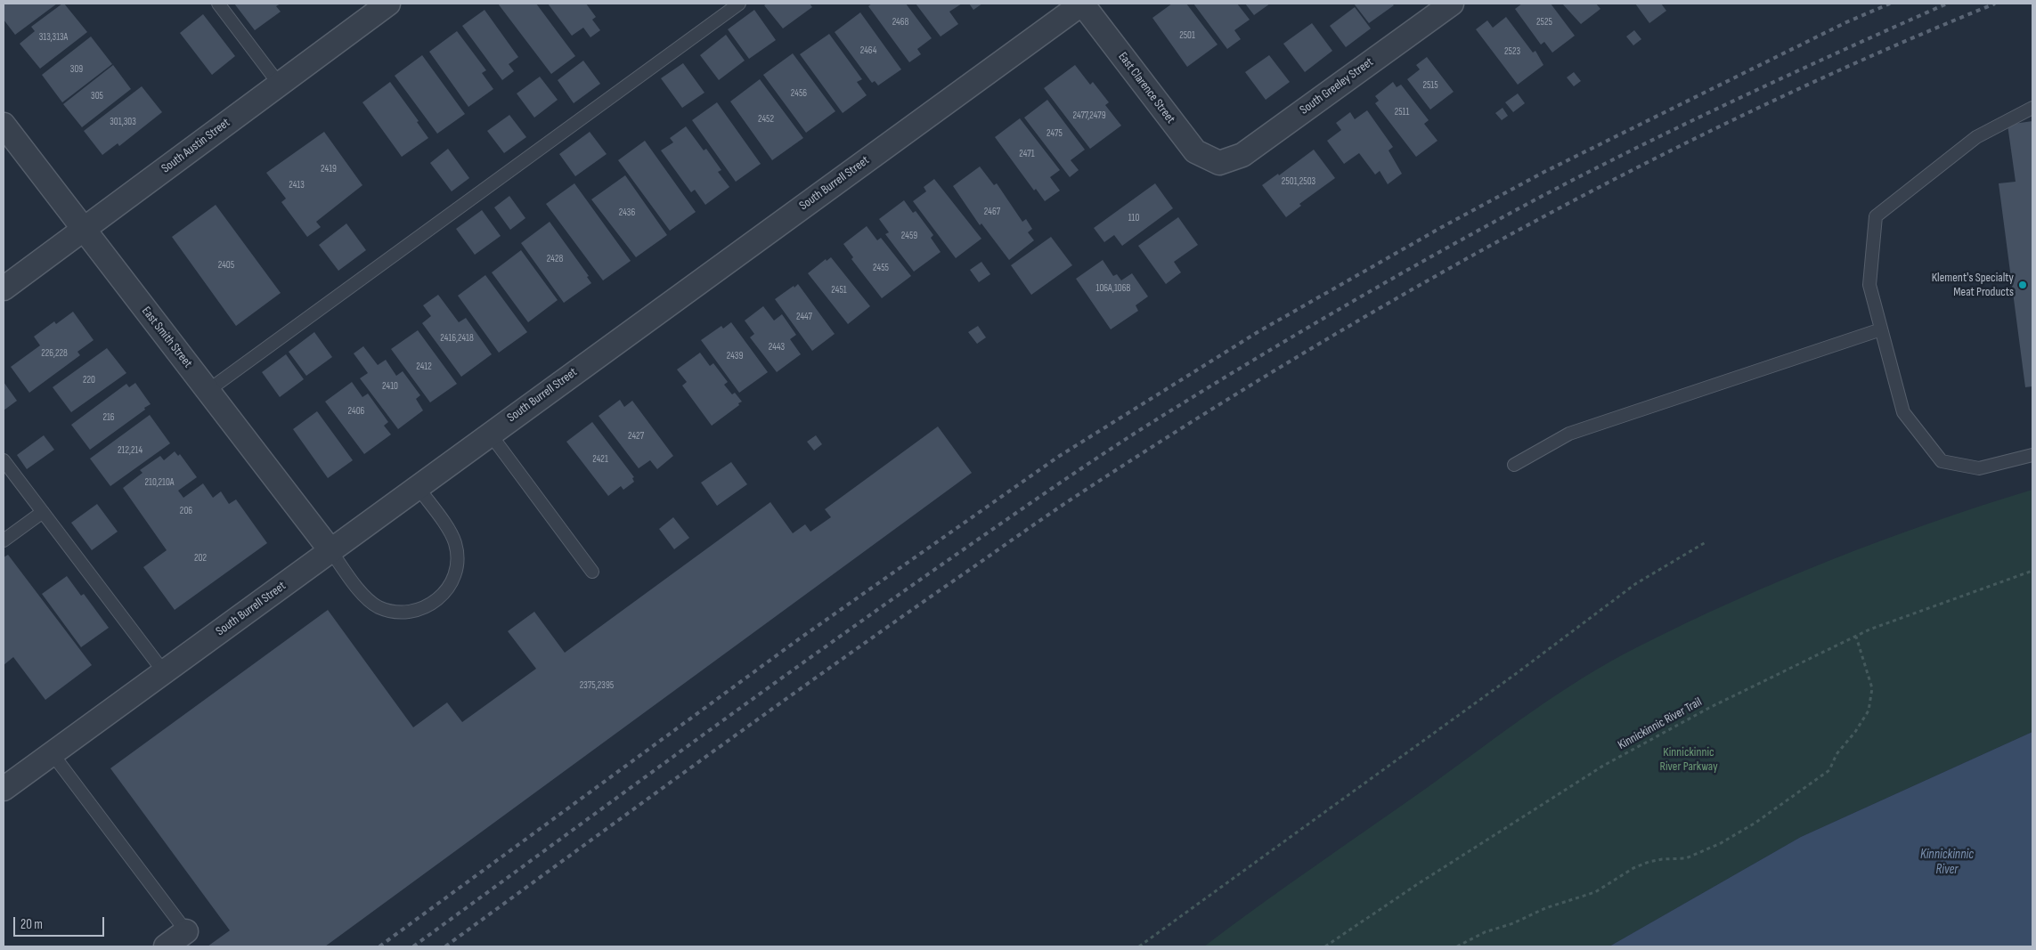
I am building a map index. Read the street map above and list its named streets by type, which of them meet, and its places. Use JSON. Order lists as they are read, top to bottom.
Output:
{
  "streets": {
    "street": [
      "South Greeley Street",
      "East Clarence Street",
      "South Austin Street",
      "South Burrell Street",
      "East Smith Street"
    ],
    "path": ["Kinnickinnic River Trail"]
  },
  "crossings": [
    ["South Greeley Street", "East Clarence Street"],
    ["East Clarence Street", "South Burrell Street"],
    ["South Austin Street", "East Smith Street"],
    ["South Burrell Street", "East Smith Street"]
  ],
  "water": ["Kinnickinnic River"],
  "parks": ["Kinnickinnic River Parkway"],
  "places": ["Klement's Specialty Meat Products"],
  "house_numbers": [
    "2468",
    "2525",
    "2501",
    "313,313A",
    "2464",
    "2523",
    "309",
    "2515",
    "2456",
    "305",
    "2511",
    "2477,2479",
    "2452",
    "301,303",
    "2475",
    "2471",
    "2419",
    "2501,2503",
    "2413",
    "2467",
    "2436",
    "110",
    "2459",
    "2428",
    "2405",
    "2455",
    "106A,106B",
    "2451",
    "2447",
    "2416,2418",
    "2443",
    "226,228",
    "2439",
    "2412",
    "220",
    "2410",
    "2406",
    "216",
    "2427",
    "212,214",
    "2421",
    "210,210A",
    "206",
    "202",
    "2375,2395"
  ],
  "scale_bar": "20 m"
}
